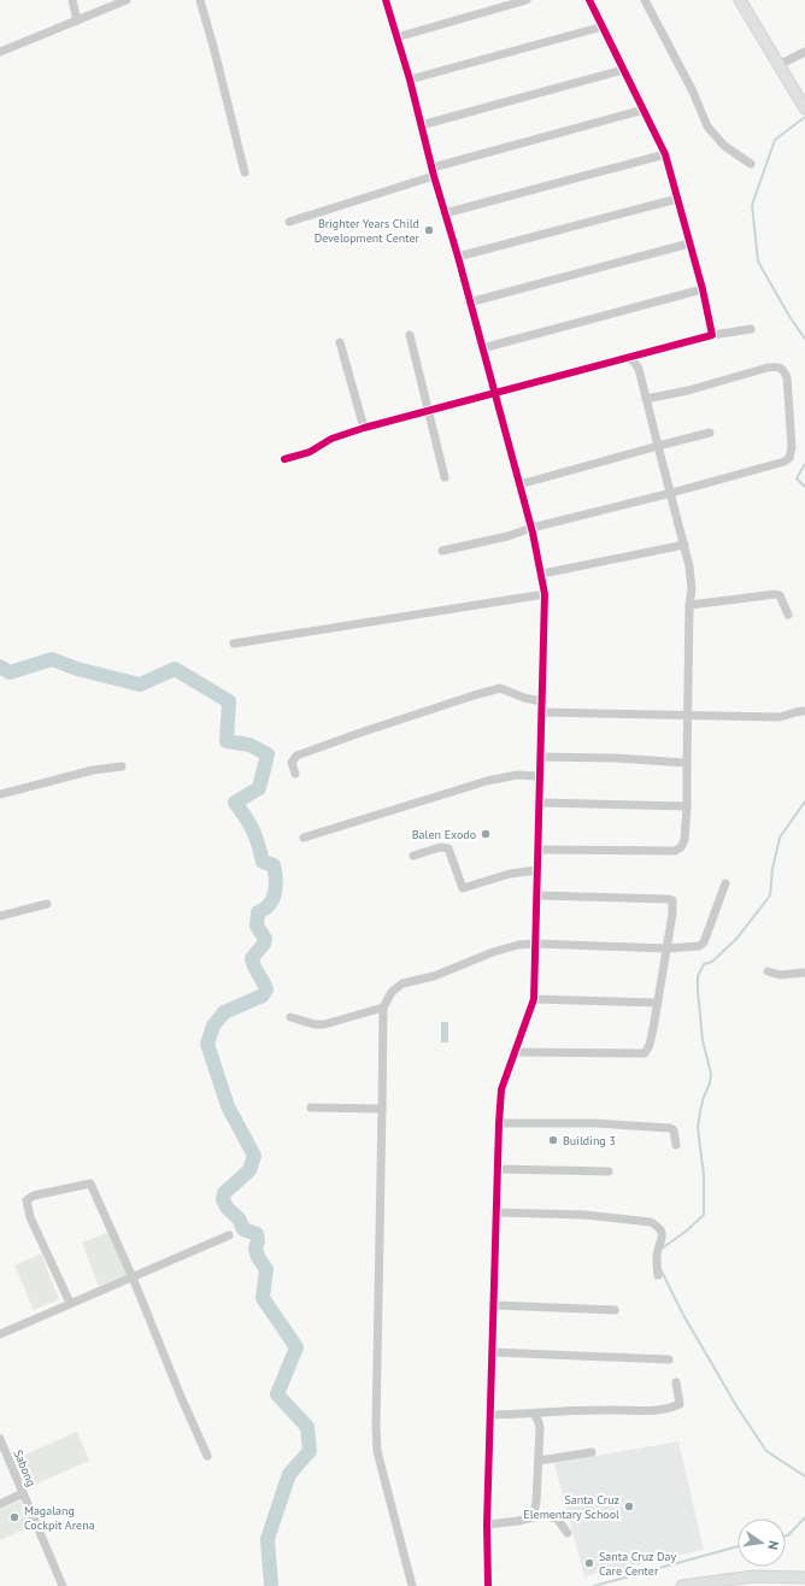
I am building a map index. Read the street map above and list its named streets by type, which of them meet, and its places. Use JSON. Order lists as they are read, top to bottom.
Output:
{
  "streets": {
    "street": ["Sabong"]
  },
  "places": [
    "Brighter Years Child Development Center",
    "Balen Exodo",
    "Building 3",
    "Santa Cruz Elementary School",
    "Magalang Cockpit Arena",
    "Santa Cruz Day Care Center"
  ],
  "north": "right"
}
